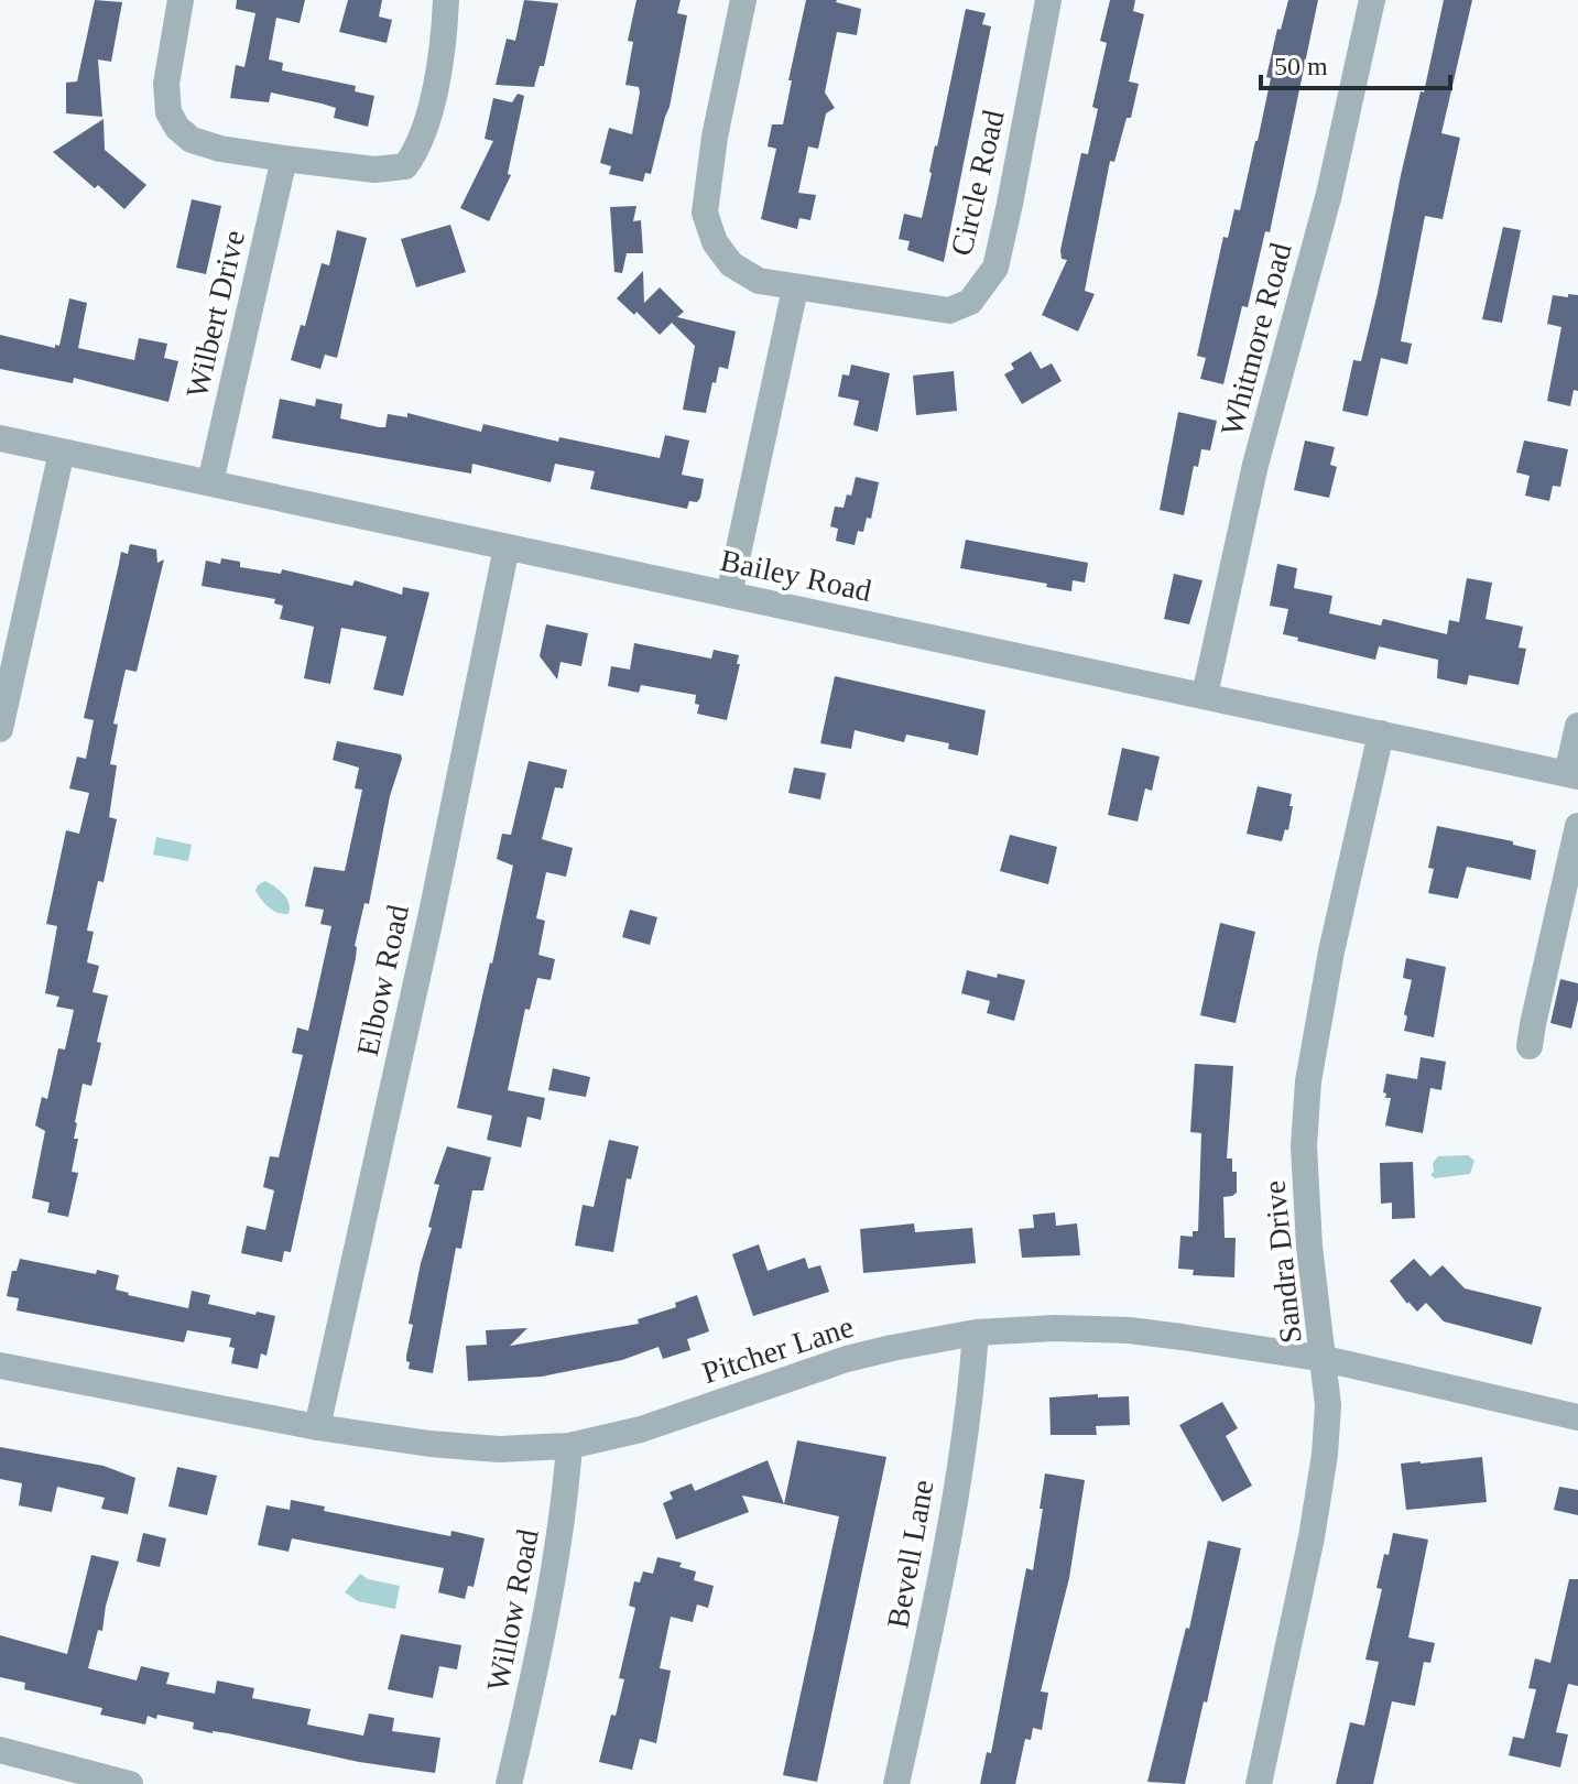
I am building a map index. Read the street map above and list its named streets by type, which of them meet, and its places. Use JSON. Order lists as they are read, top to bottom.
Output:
{
  "streets": {
    "street": [
      "Circle Road",
      "Wilbert Drive",
      "Whitmore Road",
      "Bailey Road",
      "Elbow Road",
      "Sandra Drive",
      "Pitcher Lane",
      "Bevell Lane",
      "Willow Road"
    ]
  },
  "crossings": [
    ["Wilbert Drive", "Bailey Road"],
    ["Whitmore Road", "Bailey Road"],
    ["Bailey Road", "Elbow Road"],
    ["Bailey Road", "Sandra Drive"],
    ["Elbow Road", "Pitcher Lane"],
    ["Sandra Drive", "Pitcher Lane"],
    ["Pitcher Lane", "Bevell Lane"],
    ["Pitcher Lane", "Willow Road"]
  ],
  "scale_bar": "50 m"
}
